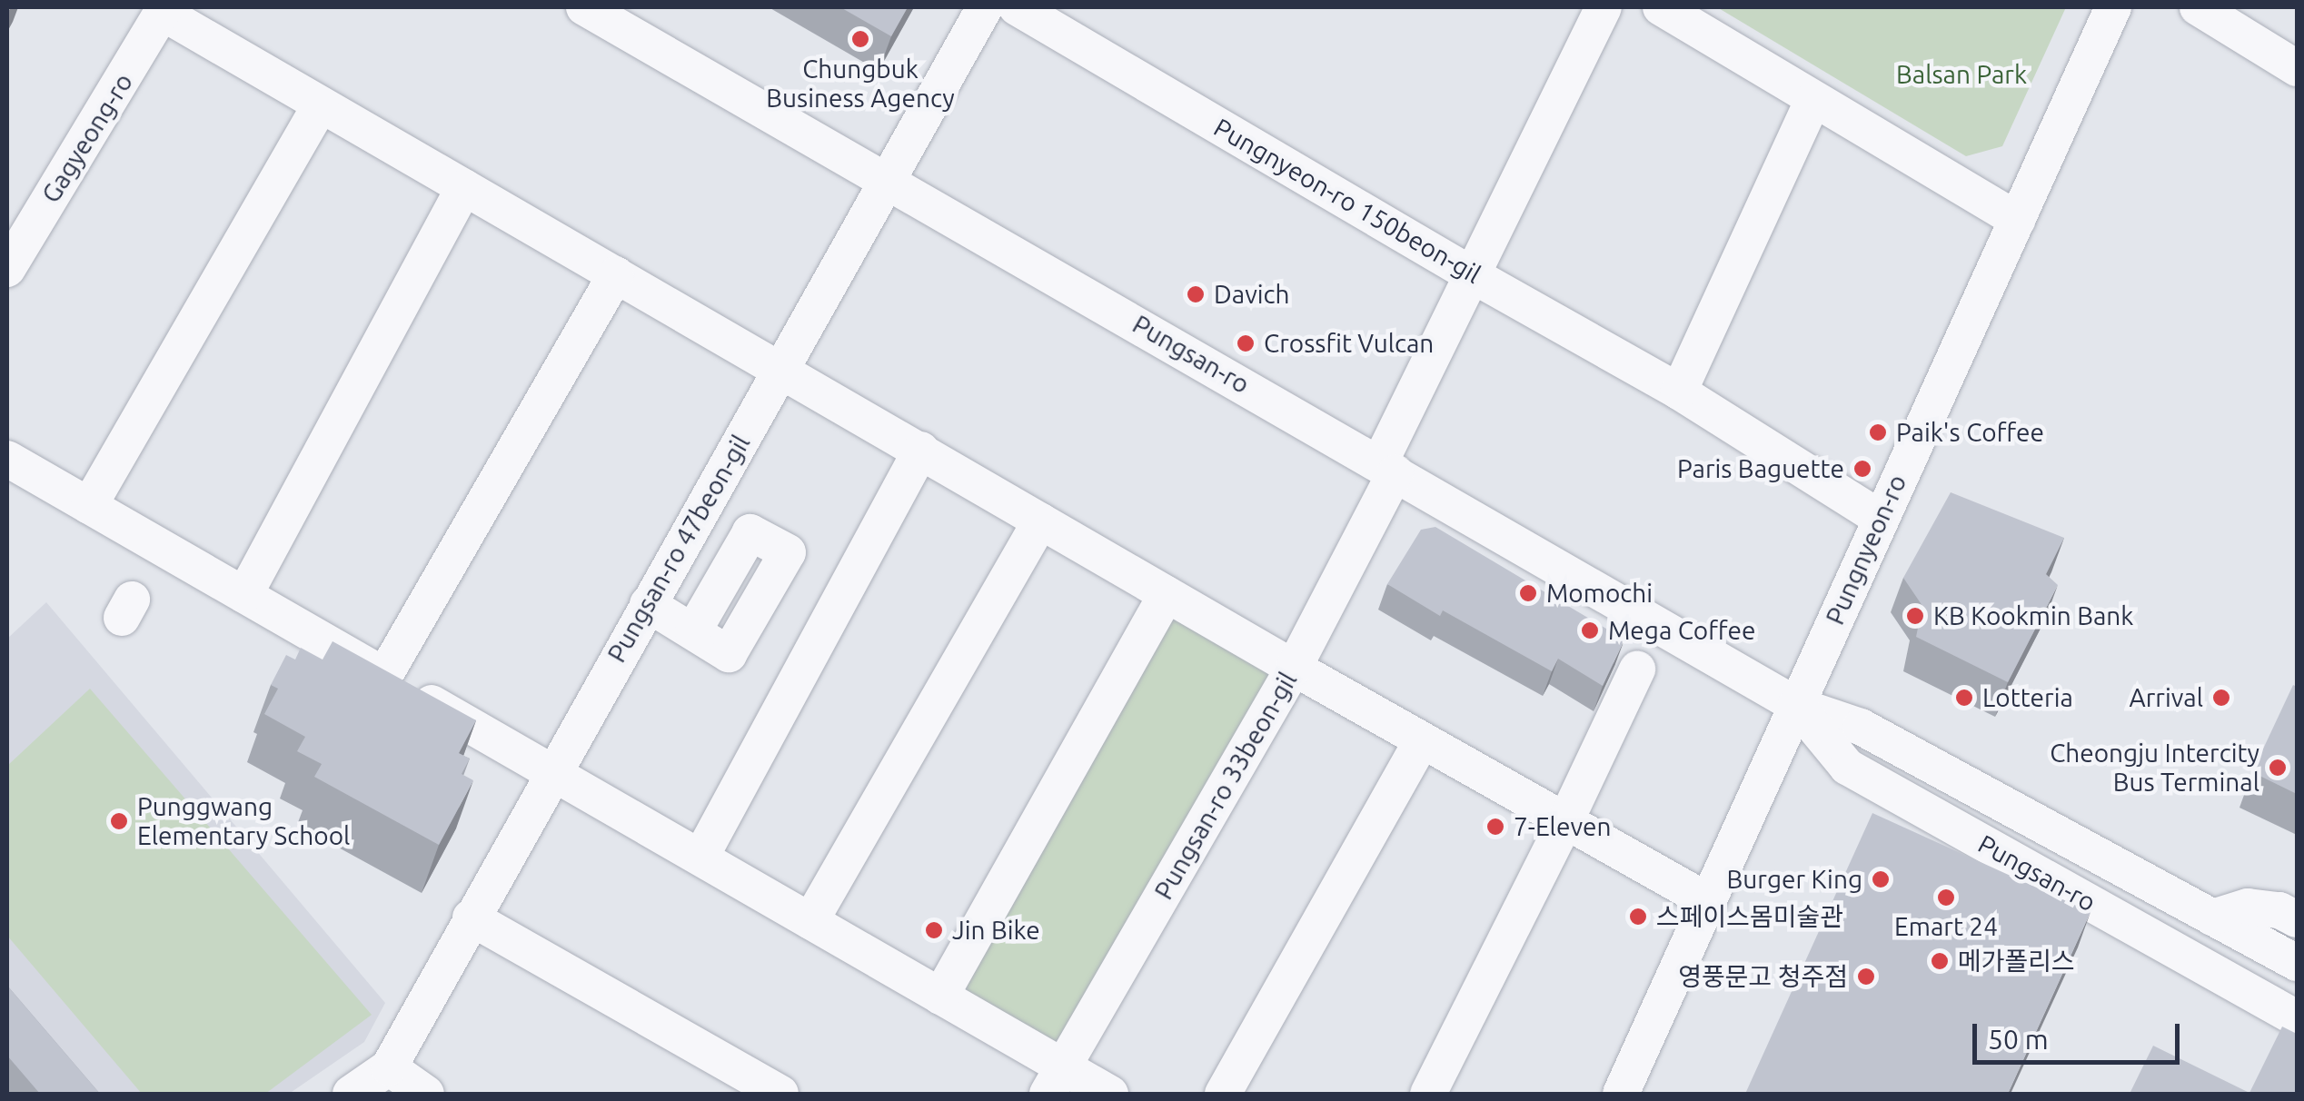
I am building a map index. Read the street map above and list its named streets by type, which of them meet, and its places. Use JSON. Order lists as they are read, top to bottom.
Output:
{
  "streets": {
    "street": [
      "Gagyeong-ro",
      "Pungnyeon-ro 150beon-gil",
      "Pungsan-ro",
      "Pungsan-ro 47beon-gil",
      "Pungnyeon-ro",
      "Pungsan-ro 33beon-gil"
    ]
  },
  "crossings": [
    ["Pungnyeon-ro 150beon-gil", "Pungnyeon-ro"],
    ["Pungnyeon-ro 150beon-gil", "Pungsan-ro 33beon-gil"],
    ["Pungsan-ro", "Pungsan-ro 47beon-gil"],
    ["Pungsan-ro", "Pungnyeon-ro"],
    ["Pungsan-ro", "Pungsan-ro 33beon-gil"]
  ],
  "parks": ["Balsan Park"],
  "places": [
    "Chungbuk Business Agency",
    "Davich",
    "Crossfit Vulcan",
    "Paik's Coffee",
    "Paris Baguette",
    "Momochi",
    "KB Kookmin Bank",
    "Mega Coffee",
    "Lotteria",
    "Arrival",
    "Cheongju Intercity Bus Terminal",
    "Punggwang Elementary School",
    "7-Eleven",
    "Burger King",
    "Emart 24",
    "스페이스몸미술관",
    "Jin Bike",
    "메가폴리스",
    "영풍문고 청주점"
  ],
  "scale_bar": "50 m"
}
